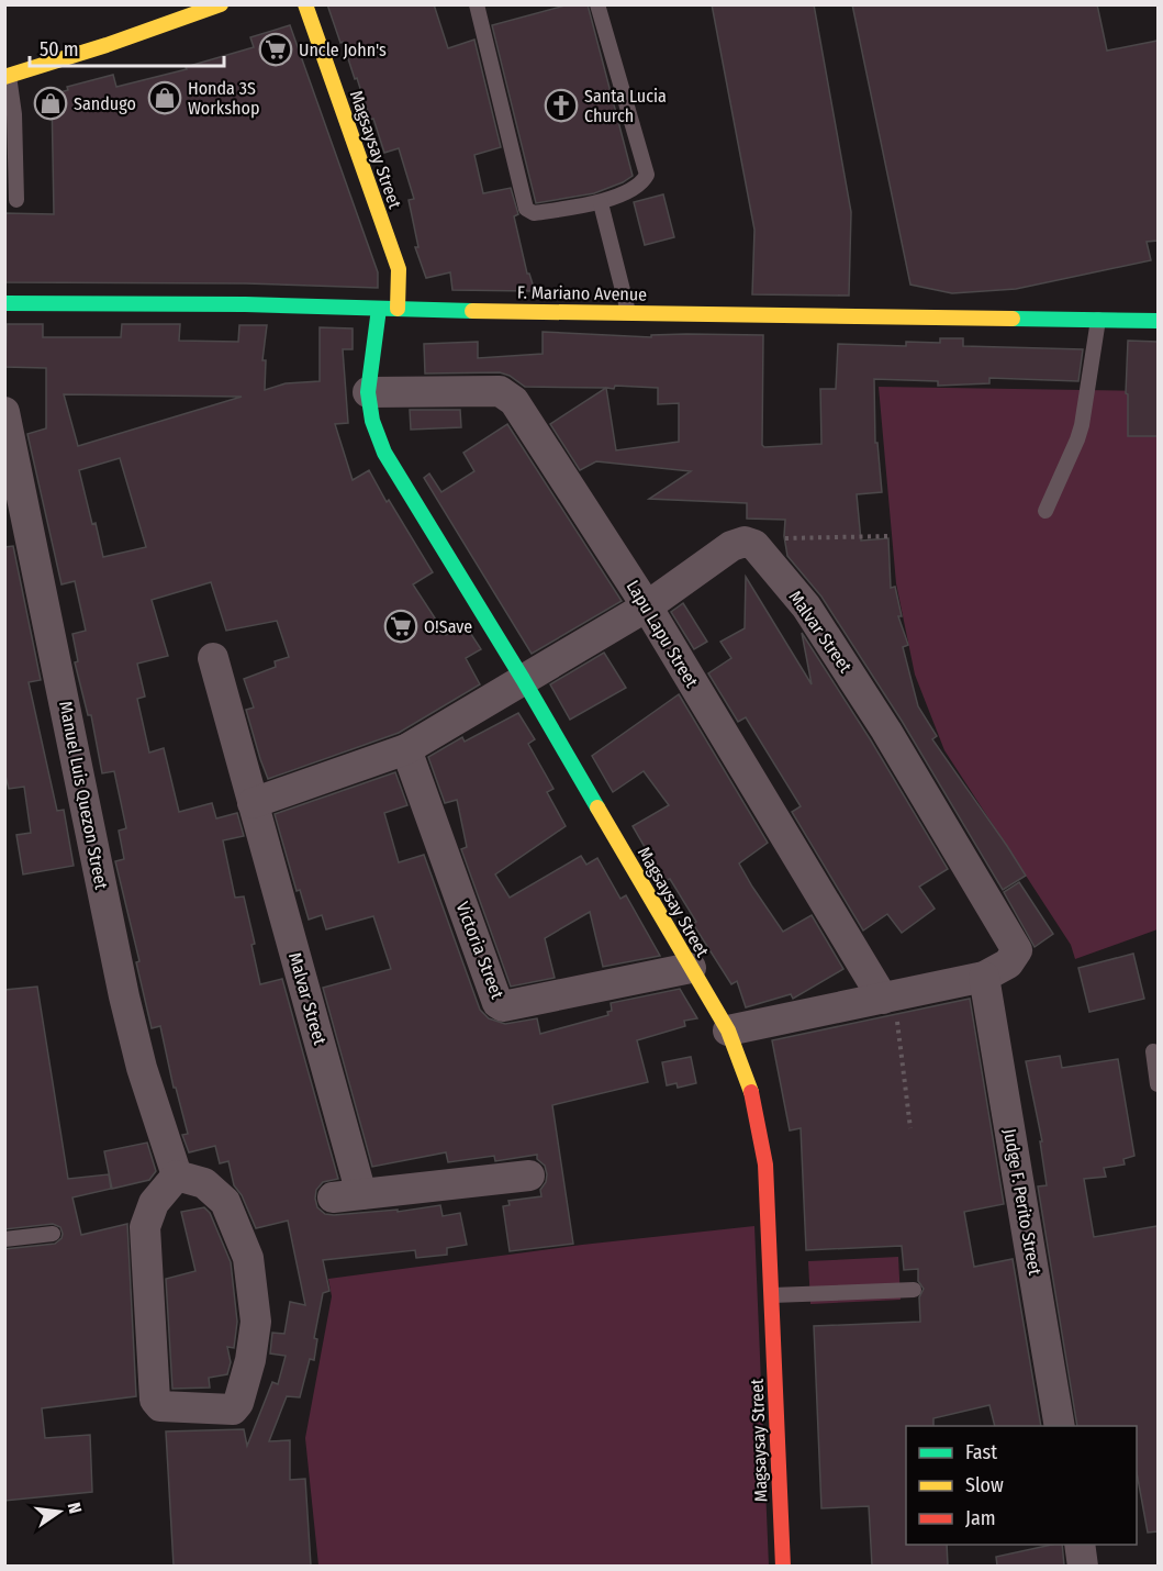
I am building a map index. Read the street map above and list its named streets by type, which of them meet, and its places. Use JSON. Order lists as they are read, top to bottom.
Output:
{
  "streets": {
    "street": [
      "Magsaysay Street",
      "F. Mariano Avenue",
      "Malvar Street",
      "Lapu Lapu Street",
      "Manuel Luis Quezon Street",
      "Victoria Street",
      "Judge F. Perito Street"
    ]
  },
  "crossings": [
    ["Magsaysay Street", "F. Mariano Avenue"],
    ["Magsaysay Street", "Malvar Street"],
    ["Magsaysay Street", "Lapu Lapu Street"],
    ["Magsaysay Street", "Victoria Street"],
    ["Malvar Street", "Lapu Lapu Street"],
    ["Malvar Street", "Judge F. Perito Street"]
  ],
  "places": {
    "supermarket": ["Uncle John's", "O!Save"],
    "shop": ["Honda 3S Workshop", "Sandugo"],
    "church": ["Santa Lucia Church"]
  },
  "legend": ["Fast", "Slow", "Jam"],
  "scale_bar": "50 m",
  "north": "right"
}
